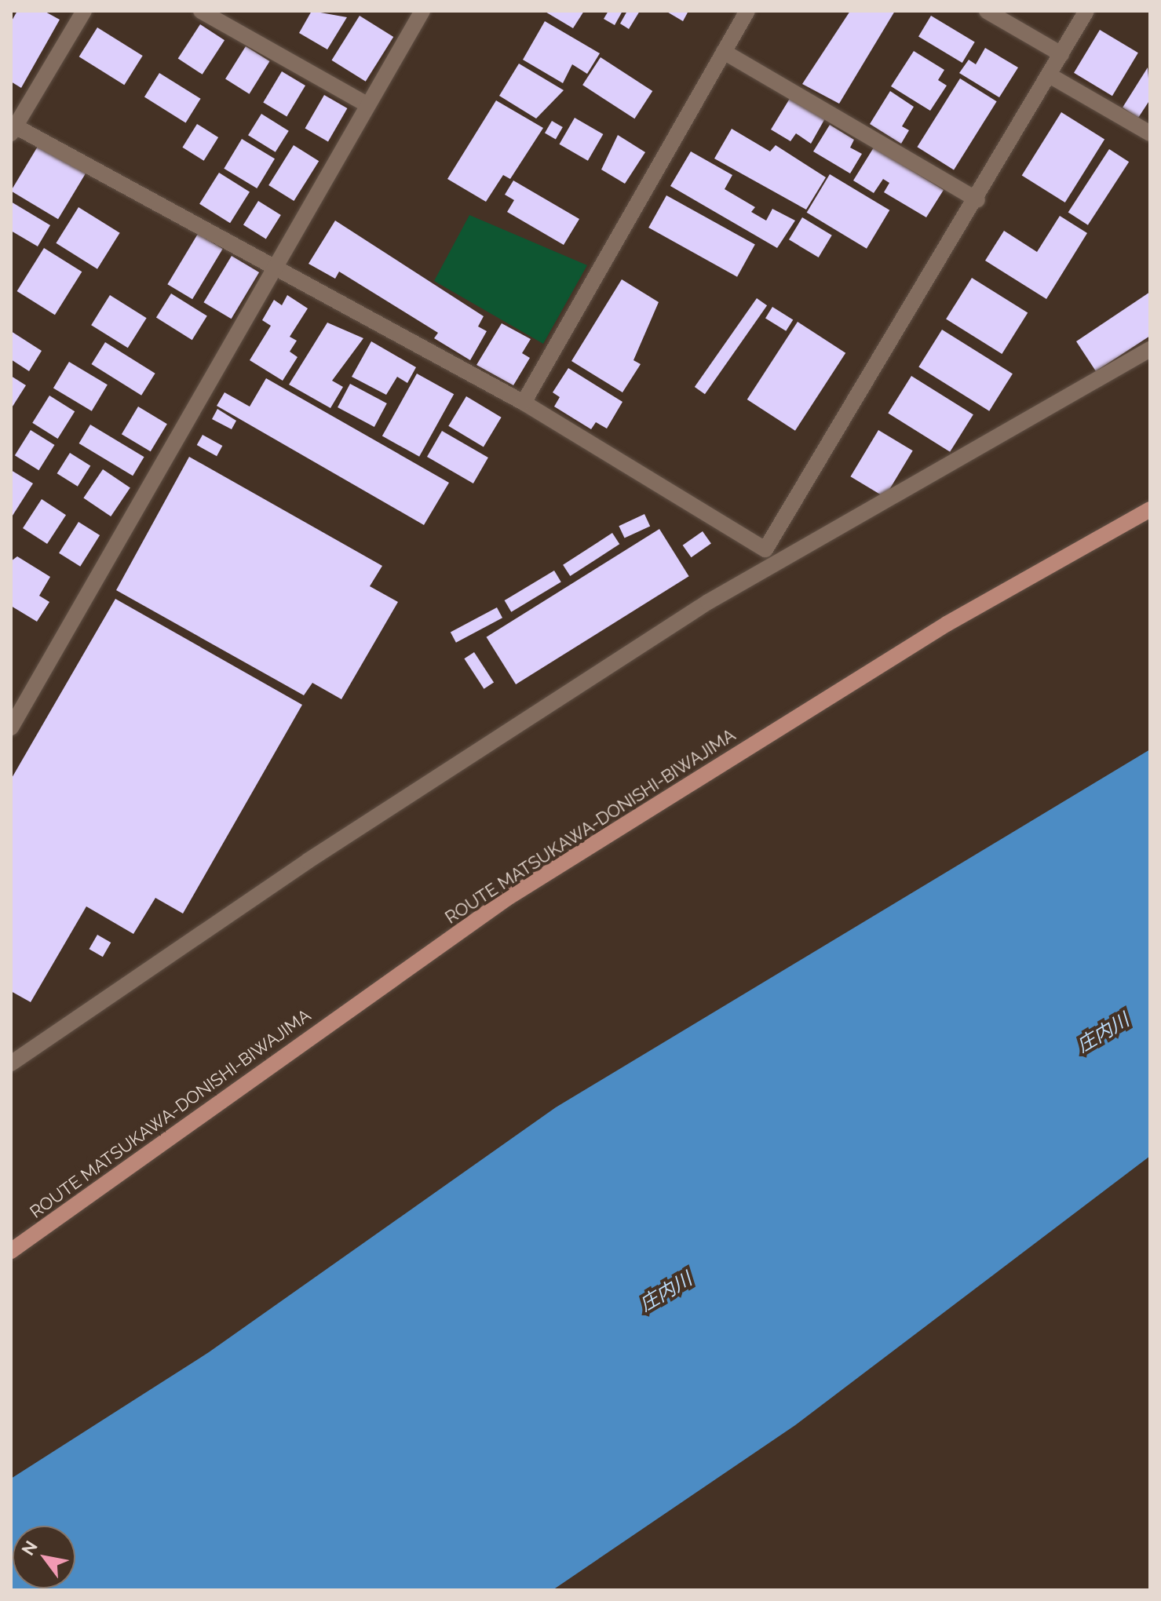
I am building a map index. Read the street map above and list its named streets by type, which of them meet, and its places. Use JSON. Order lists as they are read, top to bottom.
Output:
{
  "streets": {
    "main road": ["ROUTE MATSUKAWA-DONISHI-BIWAJIMA"]
  },
  "water": ["庄内川"],
  "north": "top left"
}
